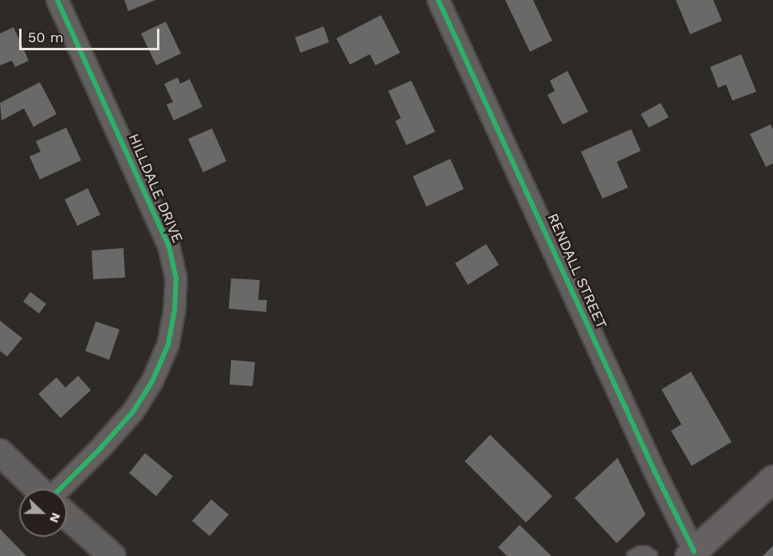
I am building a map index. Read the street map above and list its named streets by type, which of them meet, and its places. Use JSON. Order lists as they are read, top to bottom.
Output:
{
  "streets": {
    "street": ["HILLDALE DRIVE", "RENDALL STREET"]
  },
  "scale_bar": "50 m",
  "north": "right"
}
